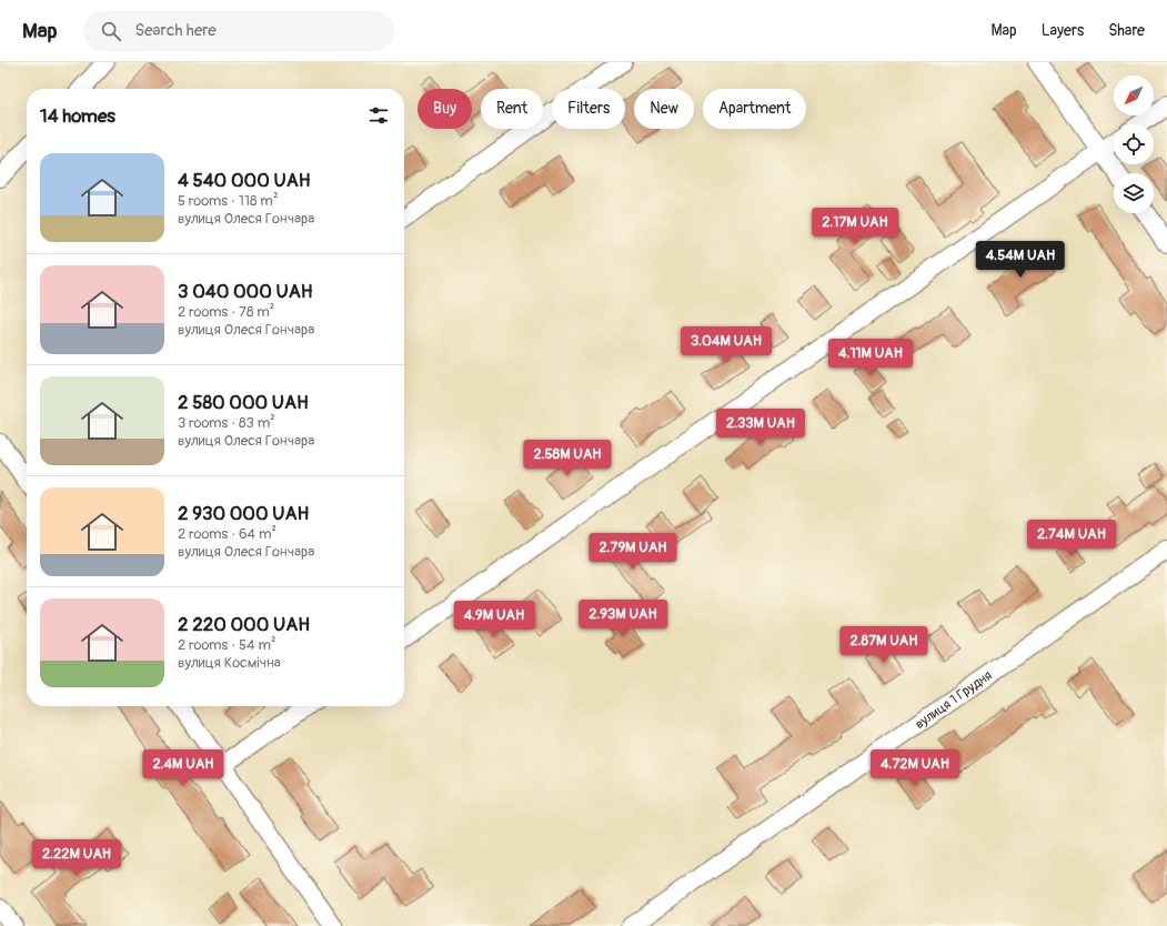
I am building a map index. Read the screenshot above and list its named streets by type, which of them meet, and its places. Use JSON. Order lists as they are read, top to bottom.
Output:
{
  "streets": {
    "street": ["вулиця 1 Грудня"]
  },
  "north": "bottom left",
  "page": {
    "header": "Map",
    "search": "Search here",
    "nav": ["Map", "Layers", "Share"],
    "chip": [
      "Buy",
      "Rent",
      "Filters",
      "New",
      "Apartment"
    ],
    "heading": "14 homes",
    "list": [
      {
        "name": "4 540 000 UAH",
        "note": "5 rooms · 118 m² · вулиця Олеся Гончара"
      },
      {
        "name": "3 040 000 UAH",
        "note": "2 rooms · 78 m² · вулиця Олеся Гончара"
      },
      {
        "name": "2 580 000 UAH",
        "note": "3 rooms · 83 m² · вулиця Олеся Гончара"
      },
      {
        "name": "2 930 000 UAH",
        "note": "2 rooms · 64 m² · вулиця Олеся Гончара"
      },
      {
        "name": "2 220 000 UAH",
        "note": "2 rooms · 54 m² · вулиця Космічна"
      }
    ],
    "price": [
      "2.17M UAH",
      "4.54M UAH",
      "3.04M UAH",
      "4.11M UAH",
      "2.33M UAH",
      "2.58M UAH",
      "2.74M UAH",
      "2.79M UAH",
      "2.93M UAH",
      "4.9M UAH",
      "2.87M UAH",
      "2.4M UAH",
      "4.72M UAH",
      "2.22M UAH"
    ]
  }
}
